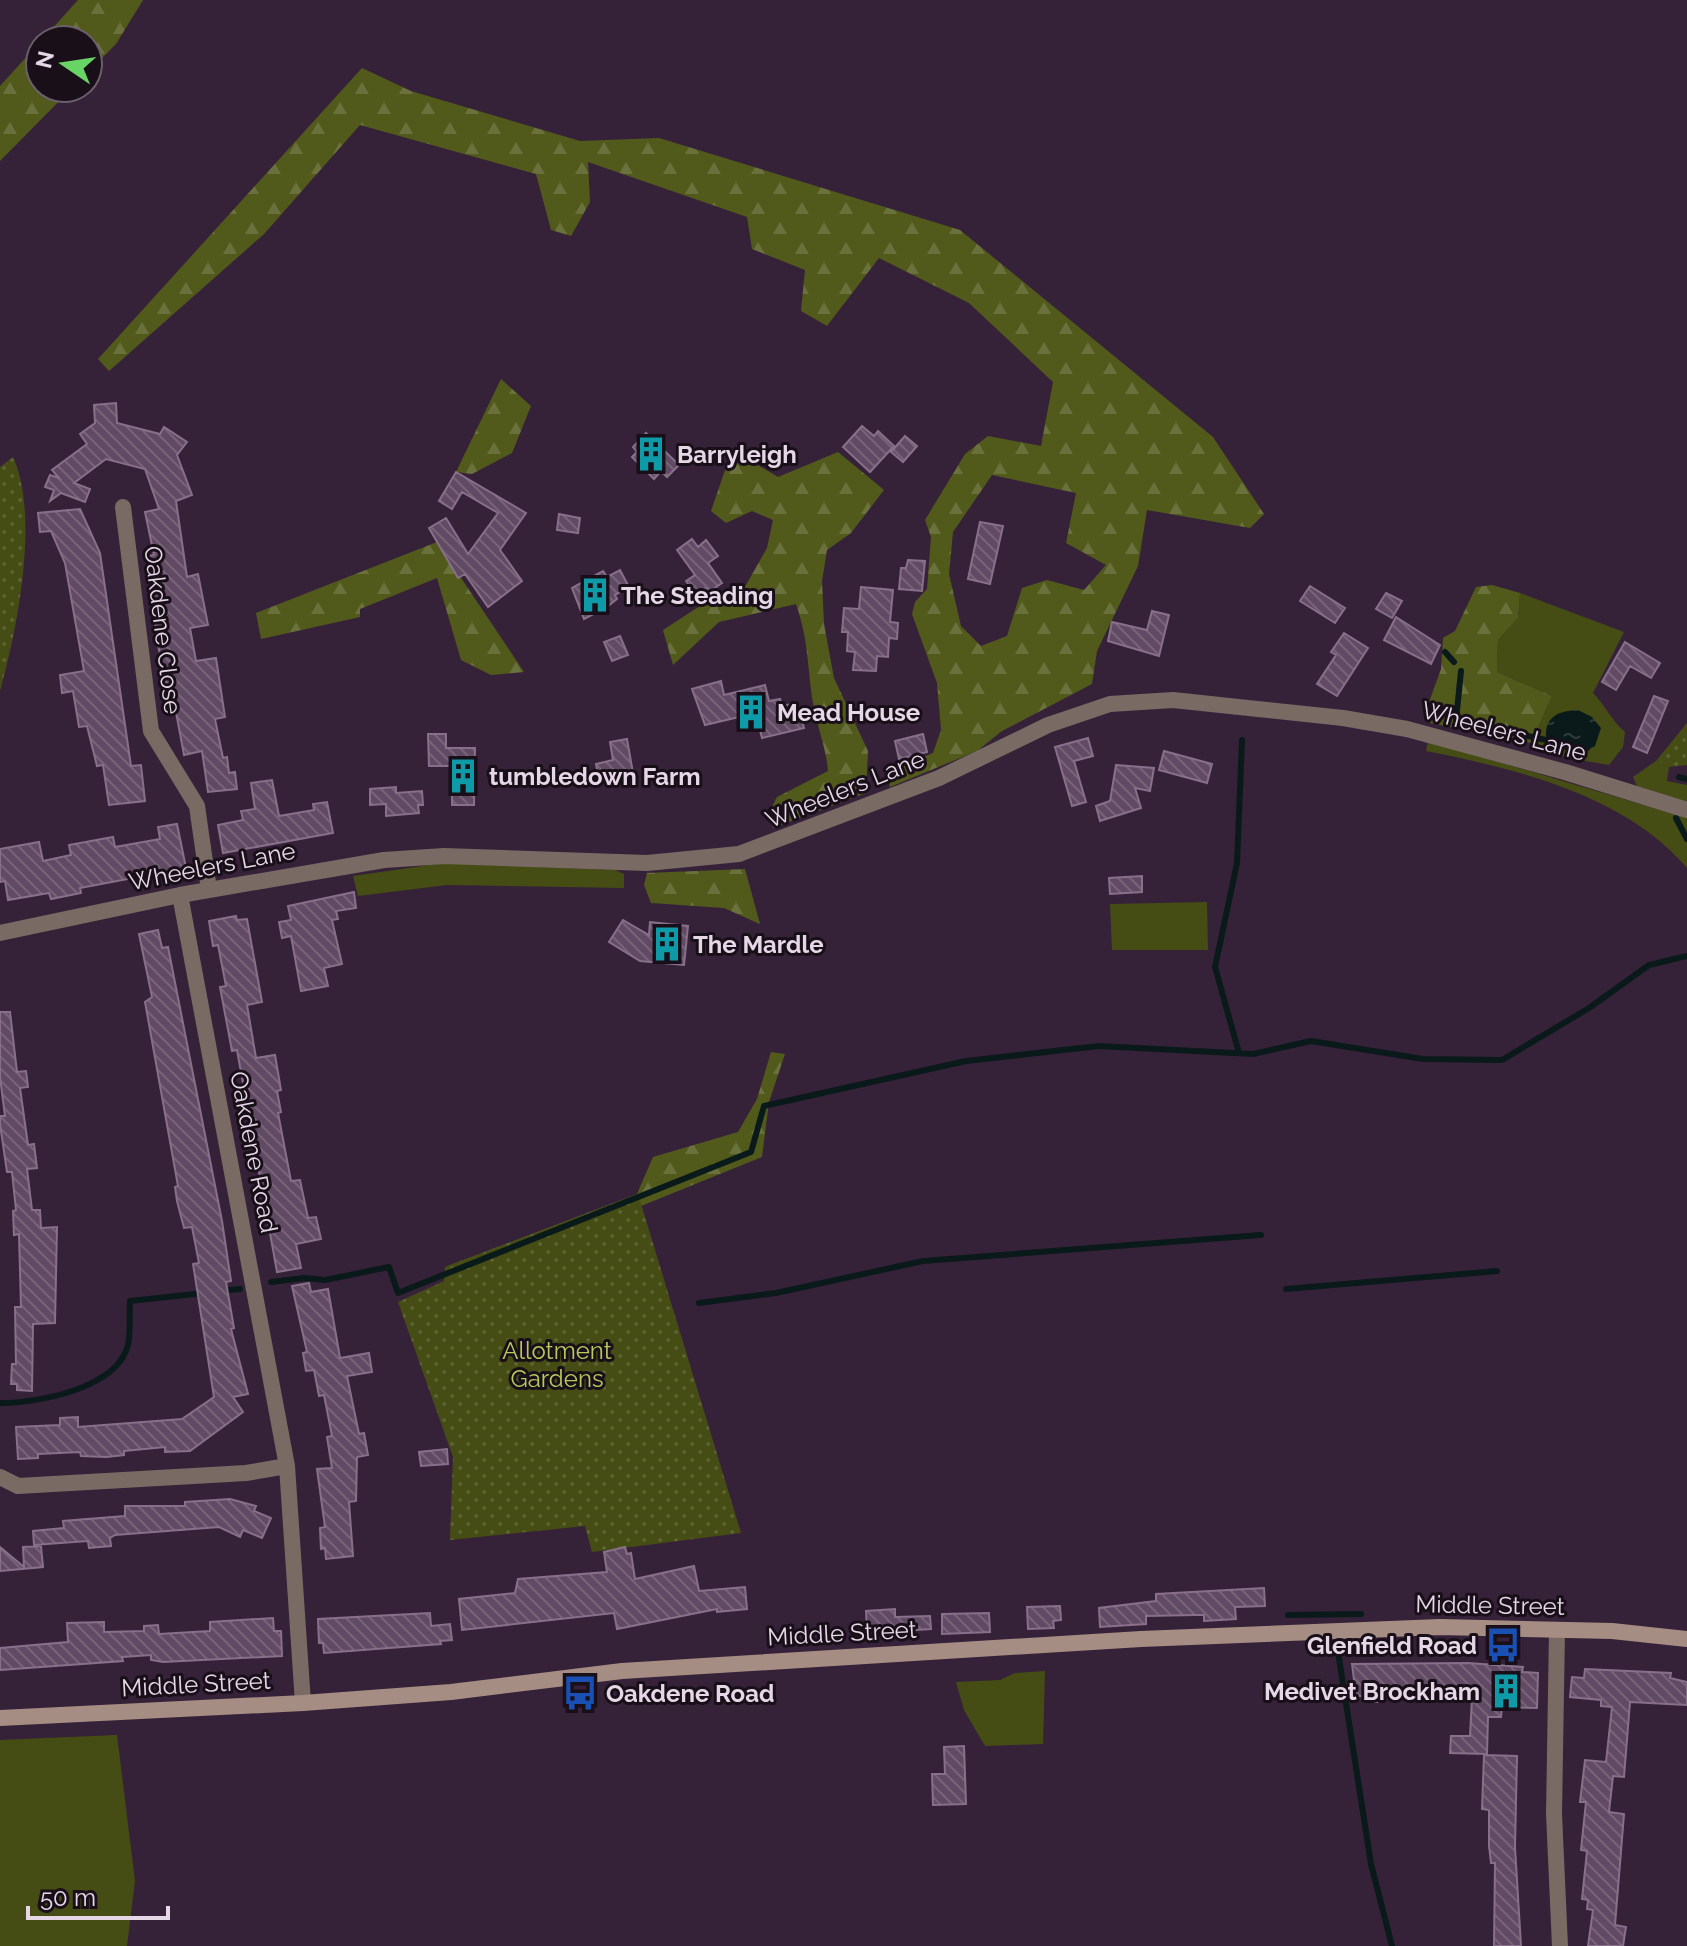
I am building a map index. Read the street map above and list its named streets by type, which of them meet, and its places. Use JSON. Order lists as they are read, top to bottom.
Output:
{
  "streets": {
    "street": [
      "Oakdene Close",
      "Wheelers Lane",
      "Oakdene Road",
      "Middle Street"
    ]
  },
  "crossings": [
    ["Oakdene Close", "Wheelers Lane"],
    ["Wheelers Lane", "Oakdene Road"],
    ["Oakdene Road", "Middle Street"]
  ],
  "parks": ["Allotment Gardens"],
  "places": {
    "building": [
      "Barryleigh",
      "The Steading",
      "Mead House",
      "tumbledown Farm",
      "The Mardle",
      "Medivet Brockham"
    ],
    "bus stop": ["Glenfield Road", "Oakdene Road"]
  },
  "scale_bar": "50 m",
  "north": "left"
}
